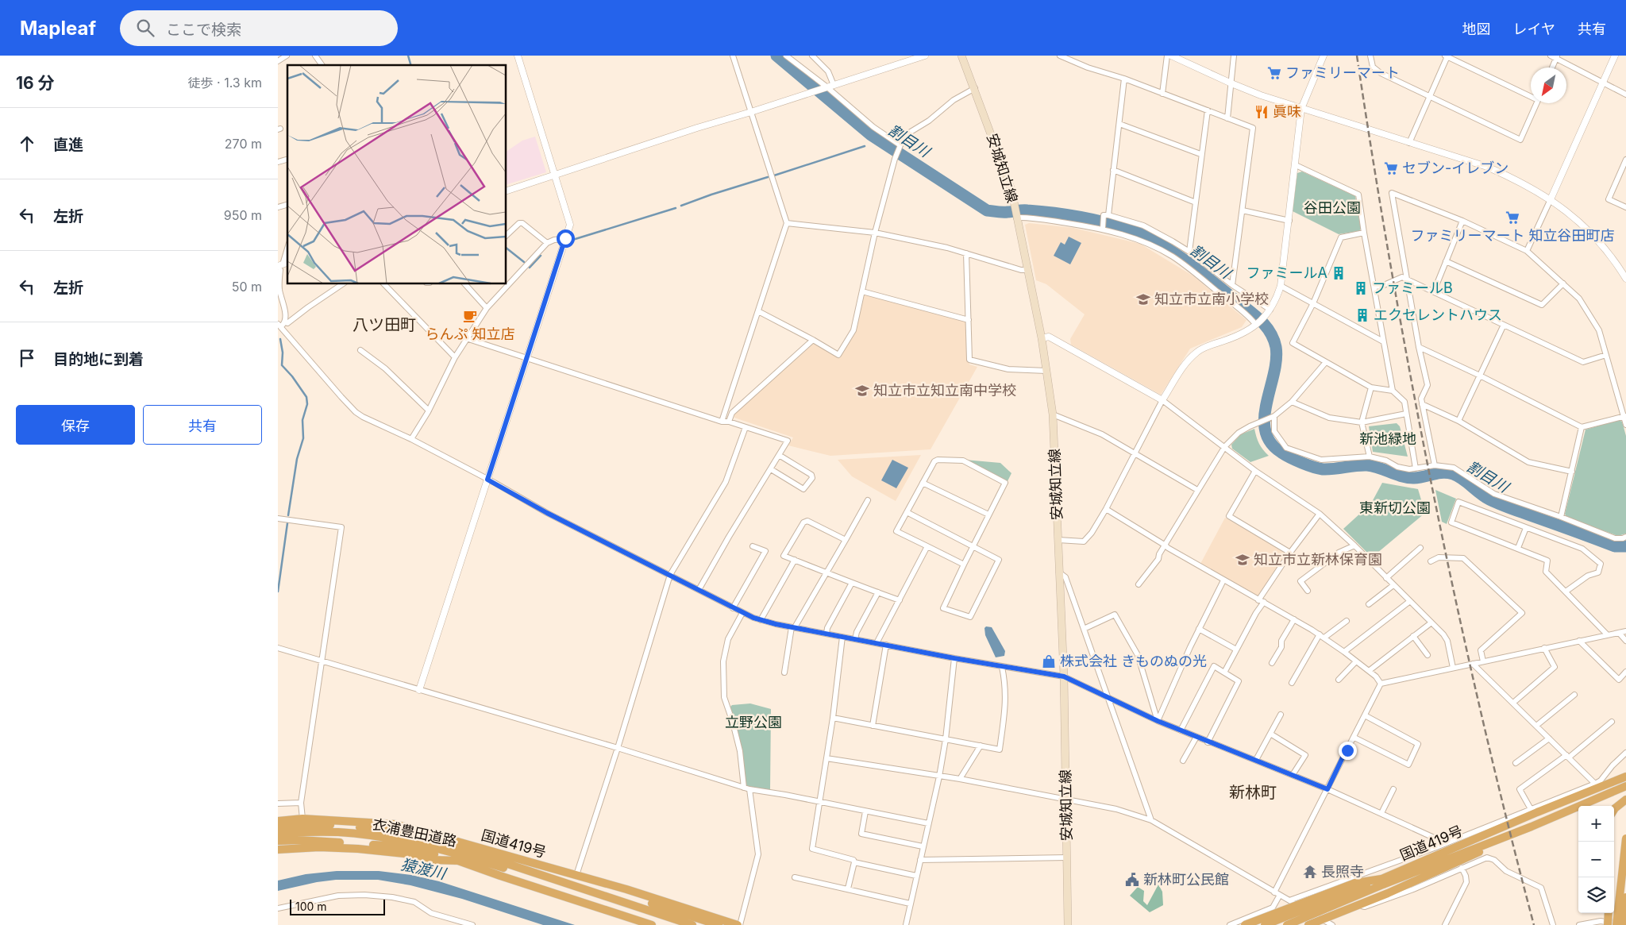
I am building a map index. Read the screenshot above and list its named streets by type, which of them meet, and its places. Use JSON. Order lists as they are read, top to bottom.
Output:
{
  "streets": {
    "highway": ["衣浦豊田道路", "国道419号"],
    "main road": ["安城知立線"]
  },
  "districts": ["八ツ田町", "新林町"],
  "water": ["割目川", "猿渡川"],
  "parks": [
    "谷田公園",
    "新池緑地",
    "東新切公園",
    "立野公園"
  ],
  "places": {
    "supermarket": ["ファミリーマート", "セブン-イレブン", "ファミリーマート 知立谷田町店"],
    "restaurant": ["眞味"],
    "building": ["ファミールA", "ファミールB", "エクセレントハウス"],
    "school or university": ["知立市立南小学校", "知立市立知立南中学校", "知立市立新林保育園"],
    "cafe": ["らんぷ 知立店"],
    "shop": ["株式会社 きものぬの光"],
    "temple": ["長照寺"],
    "public building": ["新林町公民館"]
  },
  "scale_bar": "100 m",
  "north": "bottom left",
  "page": {
    "header": "Mapleaf",
    "search": "ここで検索",
    "nav": ["地図", "レイヤ", "共有"],
    "heading": ["16 分", "徒歩 · 1.3 km"],
    "list": [
      ["直進", "270 m"],
      ["左折", "950 m"],
      ["左折", "50 m"],
      "目的地に到着"
    ],
    "buttons": ["保存", "共有"],
    "map_buttons": ["+", "−"],
    "scale": "100 m"
  }
}
